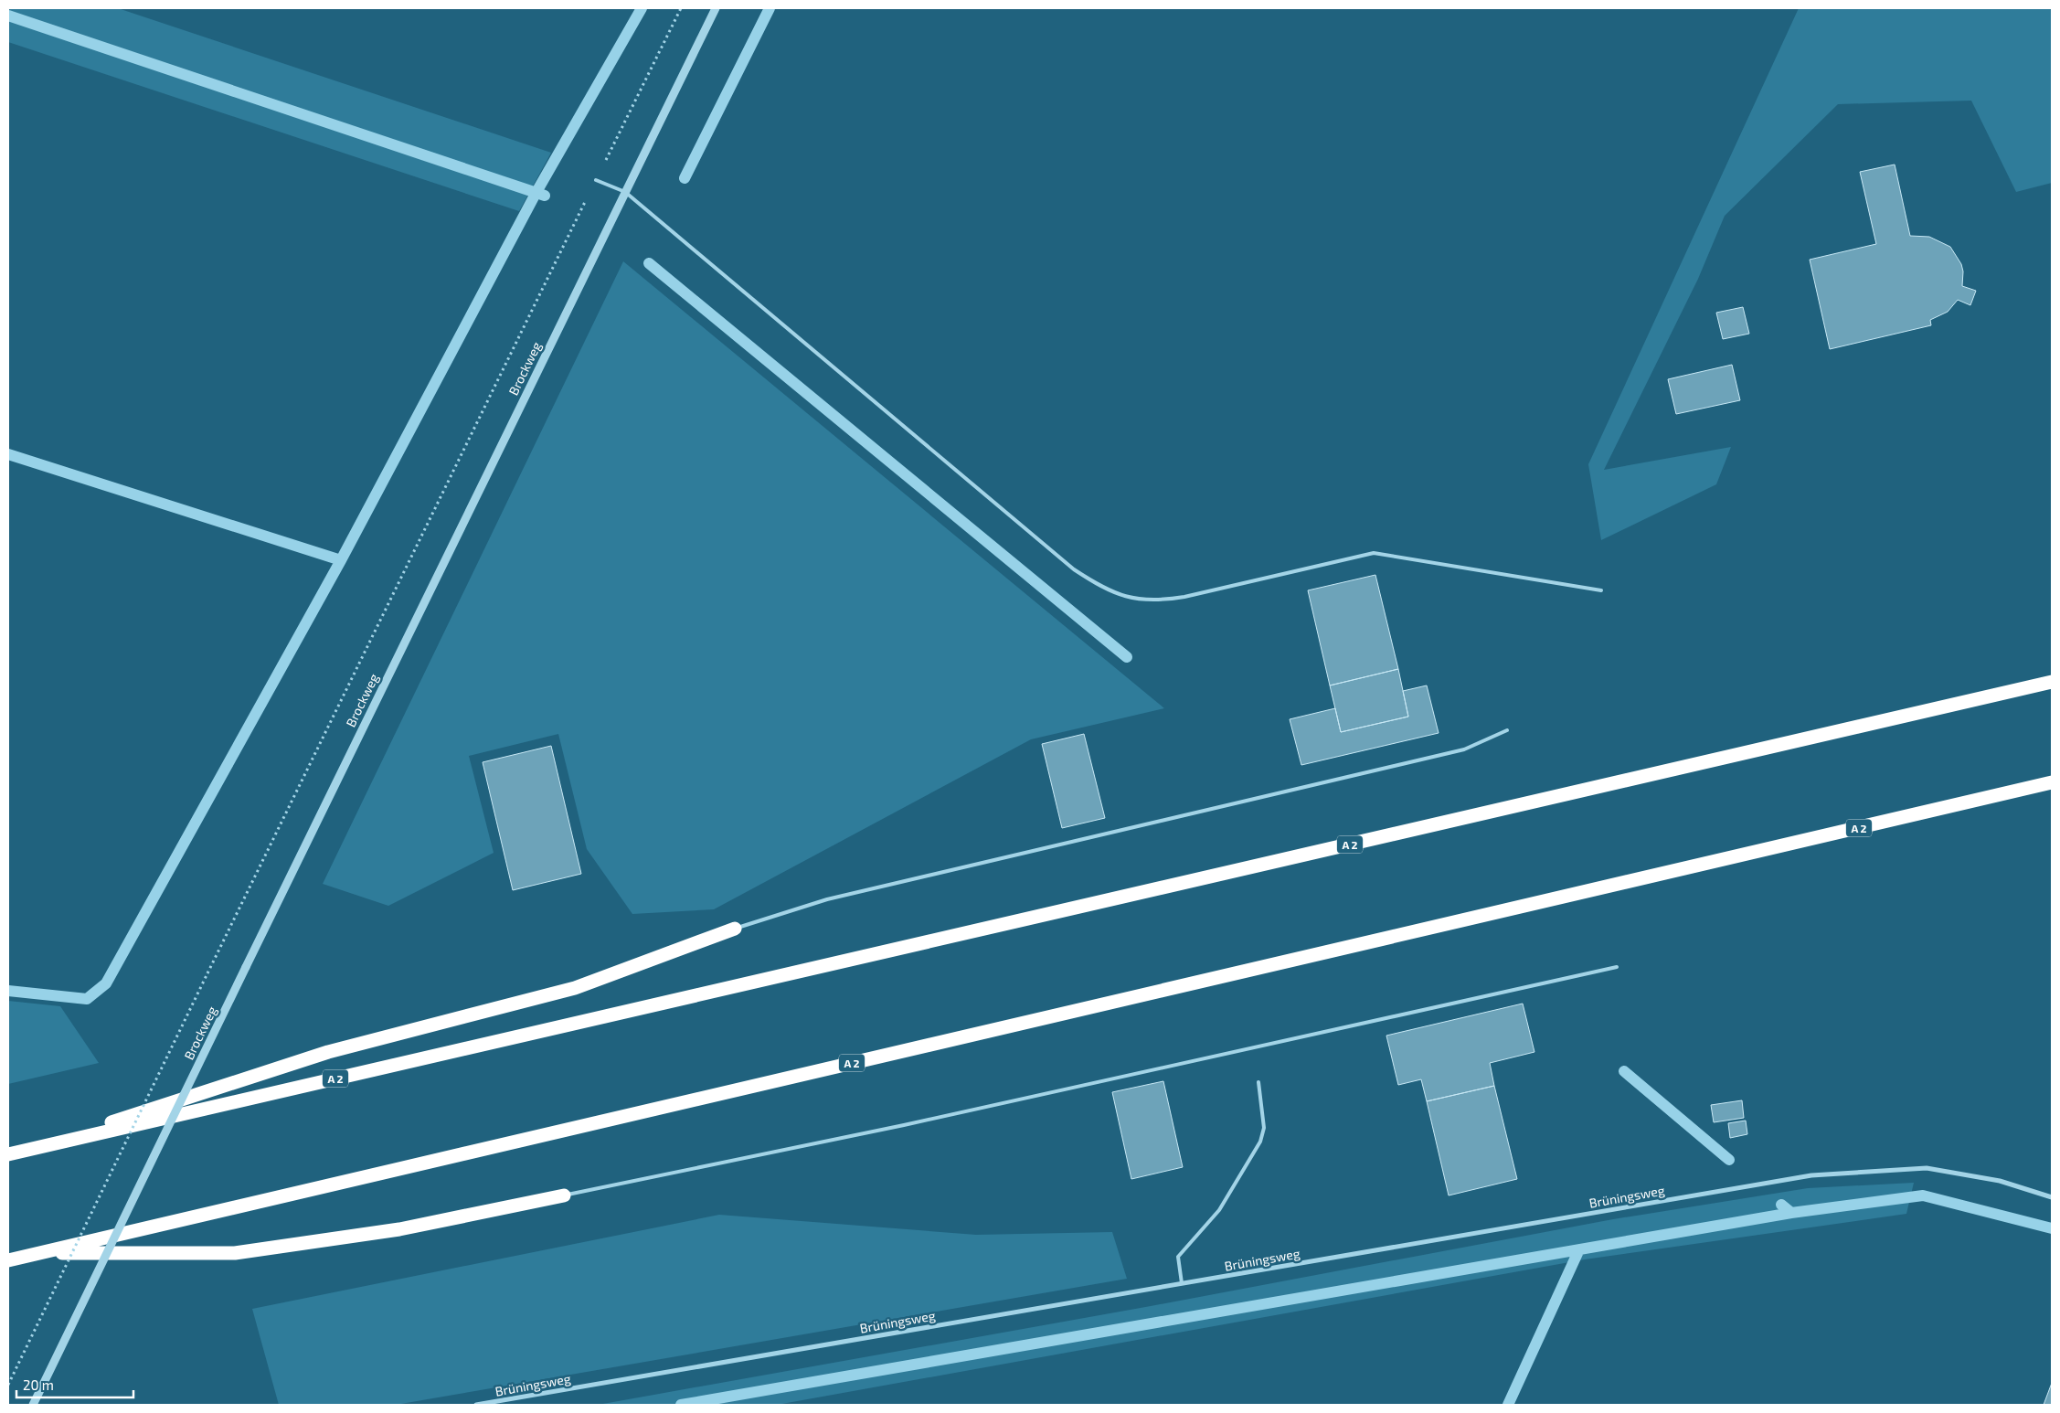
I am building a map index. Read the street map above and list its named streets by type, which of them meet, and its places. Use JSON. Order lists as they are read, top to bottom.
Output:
{
  "streets": {
    "highway": ["A 2"],
    "street": ["Brockweg", "Brüningsweg"]
  },
  "scale_bar": "20 m"
}
